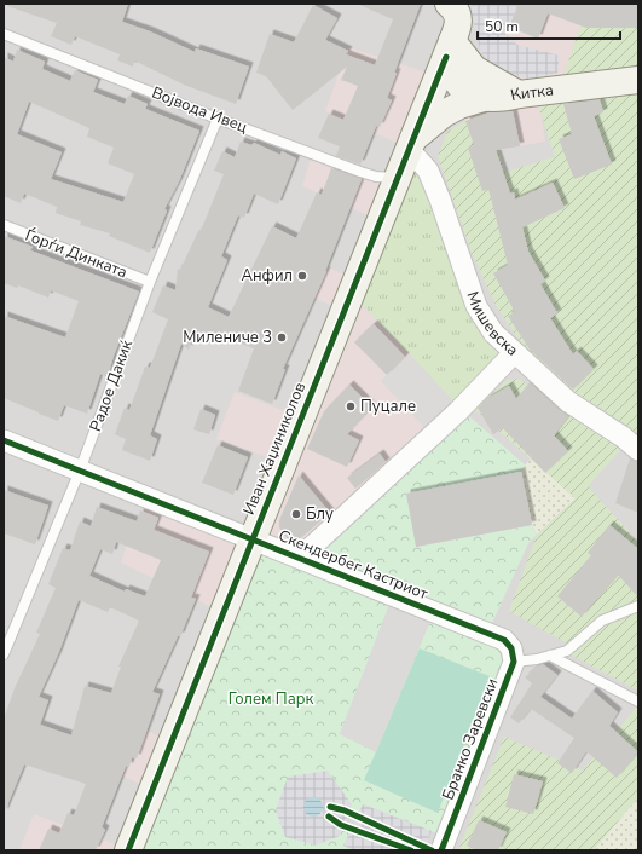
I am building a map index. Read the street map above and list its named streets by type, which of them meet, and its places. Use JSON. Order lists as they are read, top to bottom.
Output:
{
  "streets": {
    "street": [
      "Китка",
      "Мишевска",
      "Иван Хаџиниколов",
      "Скендербег Кастриот",
      "Бранко Заревски"
    ],
    "lane": ["Војвода Ивец", "Ѓорѓи Динката", "Радое Дакиќ"]
  },
  "crossings": [
    ["Китка", "Иван Хаџиниколов"],
    ["Војвода Ивец", "Радое Дакиќ"],
    ["Војвода Ивец", "Иван Хаџиниколов"],
    ["Ѓорѓи Динката", "Радое Дакиќ"],
    ["Мишевска", "Иван Хаџиниколов"],
    ["Радое Дакиќ", "Скендербег Кастриот"],
    ["Иван Хаџиниколов", "Скендербег Кастриот"],
    ["Скендербег Кастриот", "Бранко Заревски"]
  ],
  "parks": ["Голем Парк"],
  "places": [
    "Анфил",
    "Милениче 3",
    "Пуцале",
    "Блу"
  ],
  "scale_bar": "50 m"
}
